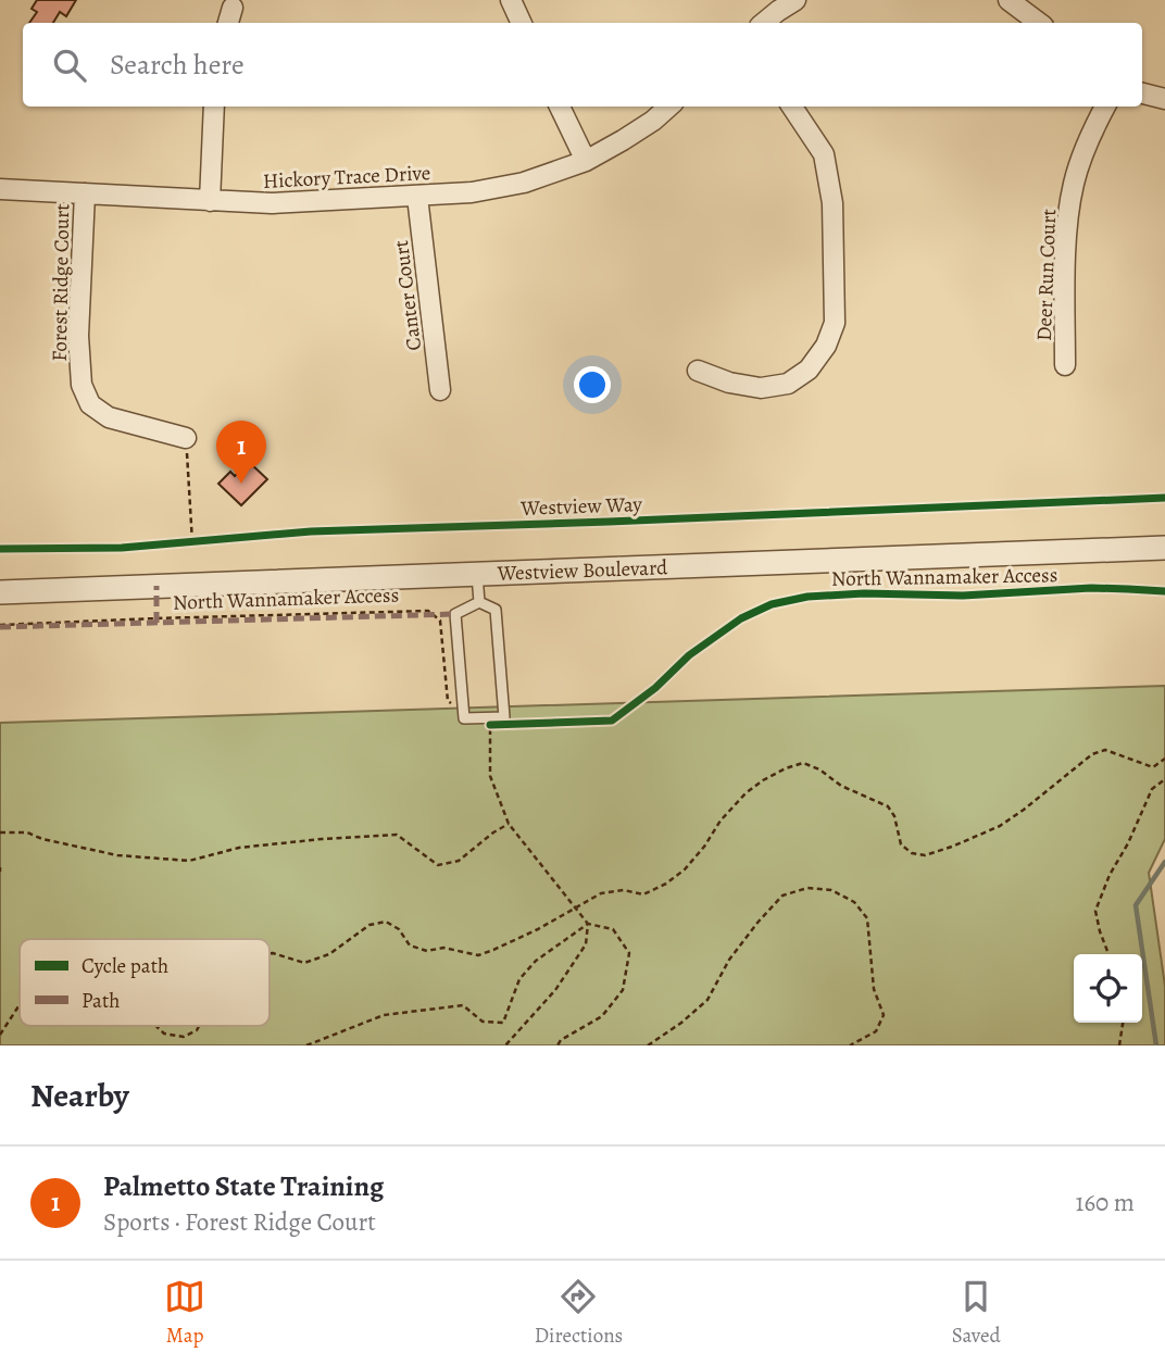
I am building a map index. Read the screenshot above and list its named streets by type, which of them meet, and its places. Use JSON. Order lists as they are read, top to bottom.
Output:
{
  "streets": {
    "street": [
      "Hickory Trace Drive",
      "Deer Run Court",
      "Forest Ridge Court",
      "Canter Court",
      "Westview Boulevard"
    ],
    "cycle path": ["Westview Way", "North Wannamaker Access"]
  },
  "crossings": [
    ["Hickory Trace Drive", "Forest Ridge Court"],
    ["Hickory Trace Drive", "Canter Court"]
  ],
  "legend": ["Cycle path", "Path"],
  "page": {
    "search": "Search here",
    "pins": "1",
    "heading": "Nearby",
    "list": [
      {
        "mark": "1",
        "name": "Palmetto State Training",
        "note": "Sports · Forest Ridge Court",
        "value": "160 m"
      }
    ],
    "nav": ["Map", "Directions", "Saved"]
  }
}
